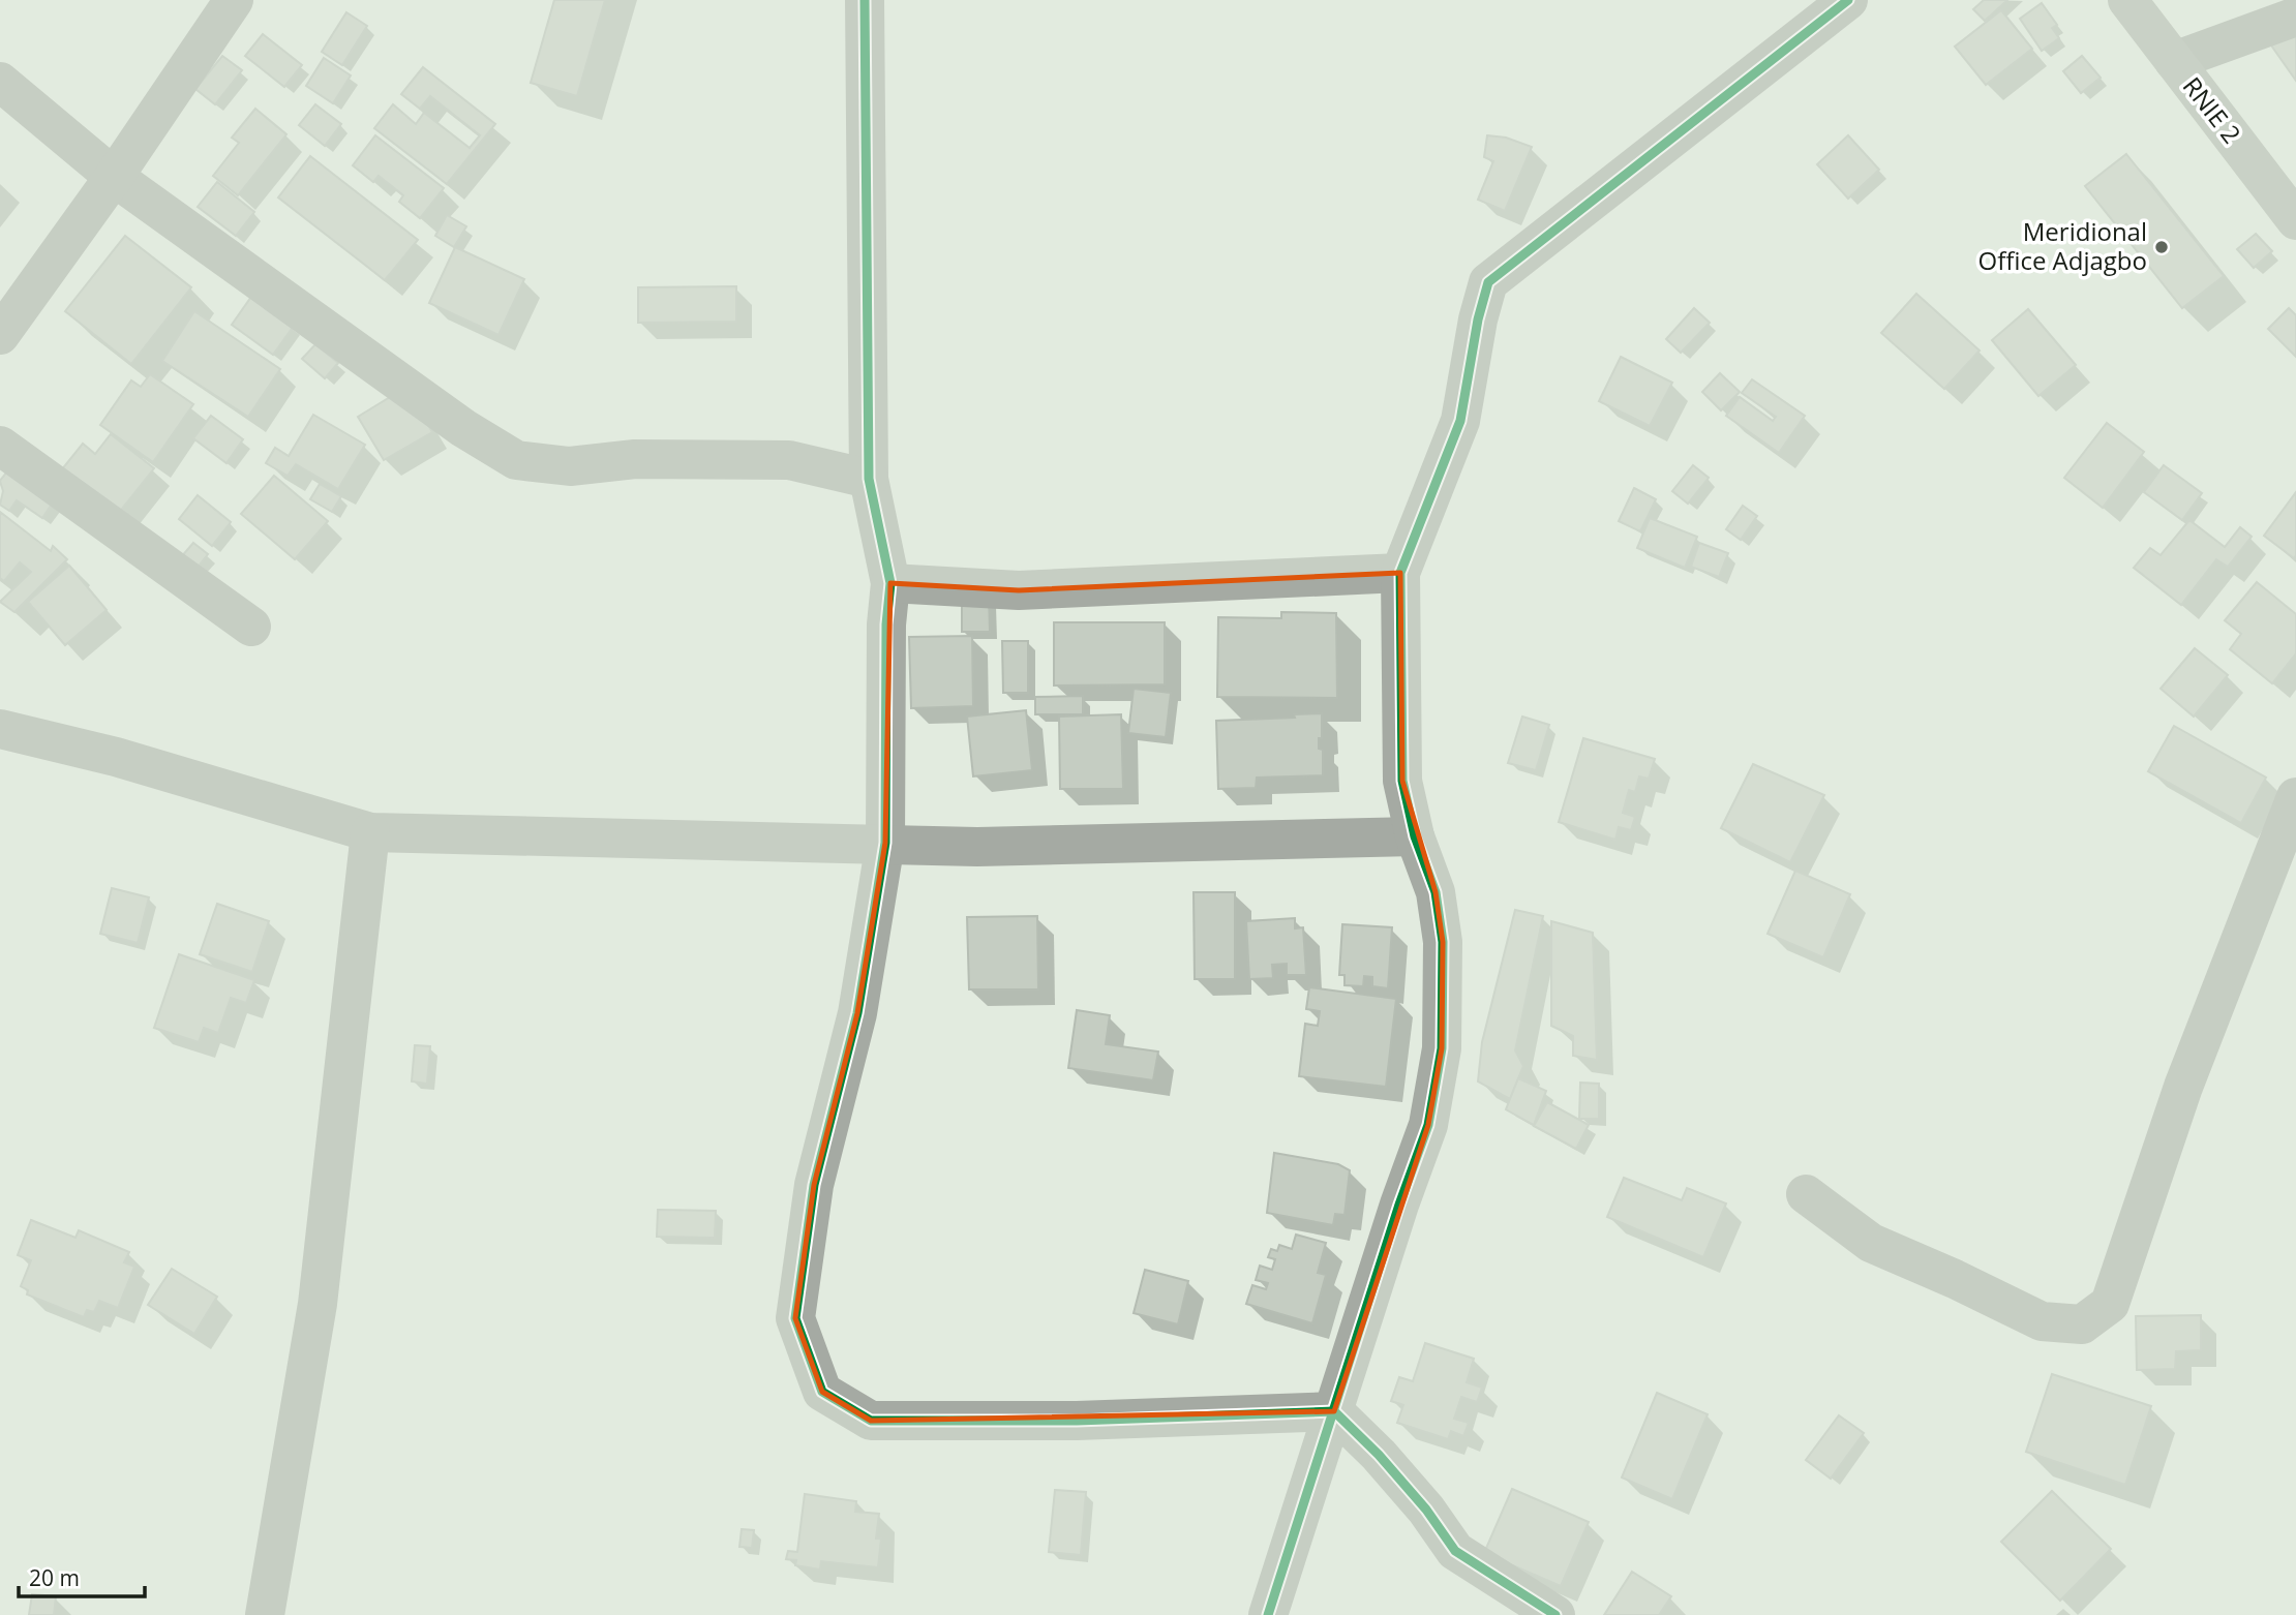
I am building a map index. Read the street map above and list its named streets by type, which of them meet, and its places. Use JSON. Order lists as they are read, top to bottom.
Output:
{
  "streets": {
    "highway": ["RNIE 2"]
  },
  "places": ["Meridional Office Adjagbo"],
  "scale_bar": "20 m"
}
